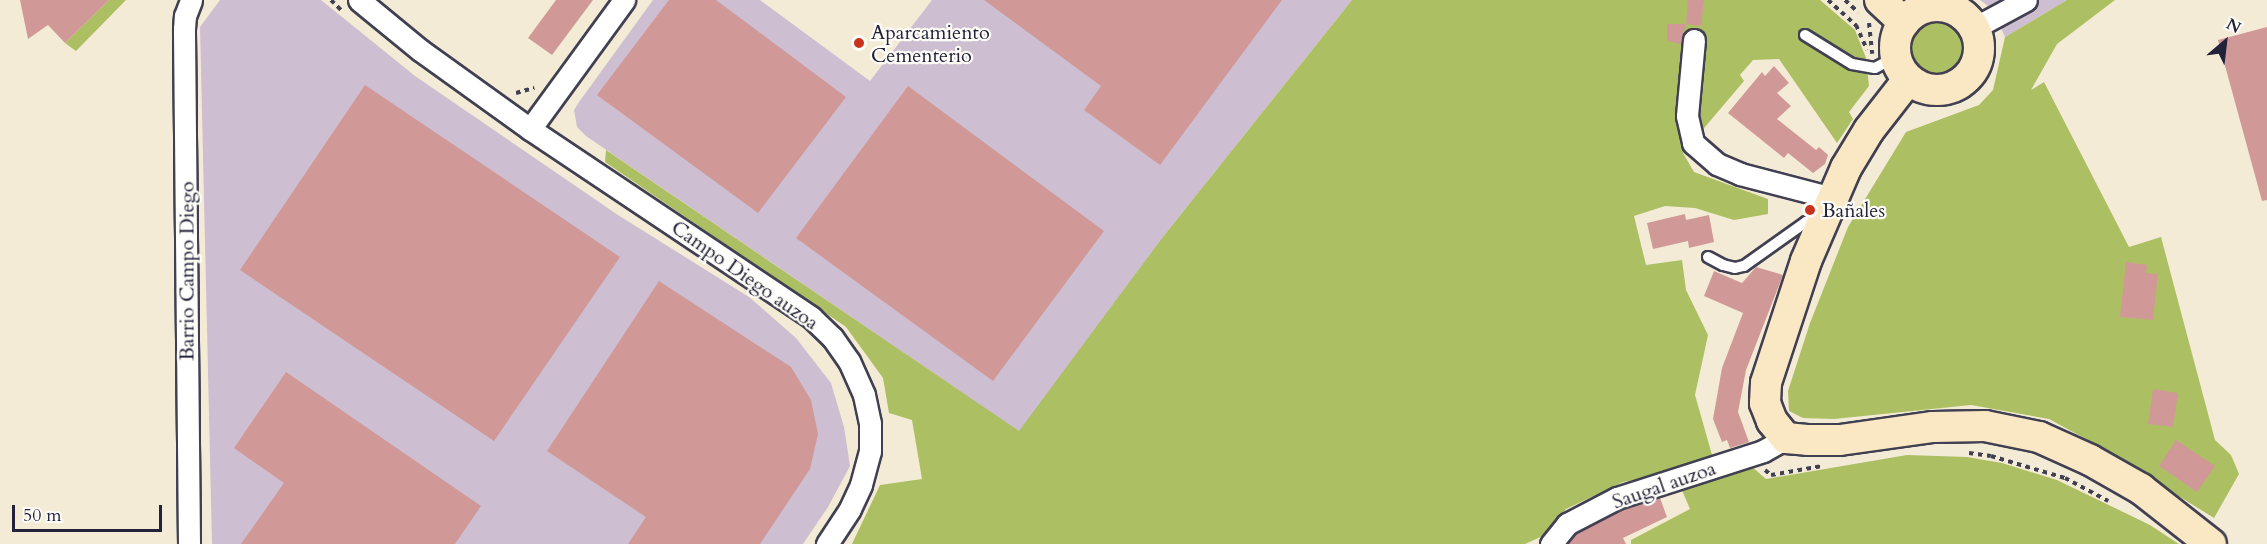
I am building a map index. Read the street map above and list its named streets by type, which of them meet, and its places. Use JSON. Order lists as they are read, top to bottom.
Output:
{
  "streets": {
    "street": ["Barrio Campo Diego", "Campo Diego auzoa", "Saugal auzoa"]
  },
  "places": ["Aparcamiento Cementerio", "Bañales"],
  "scale_bar": "50 m",
  "north": "top right"
}
